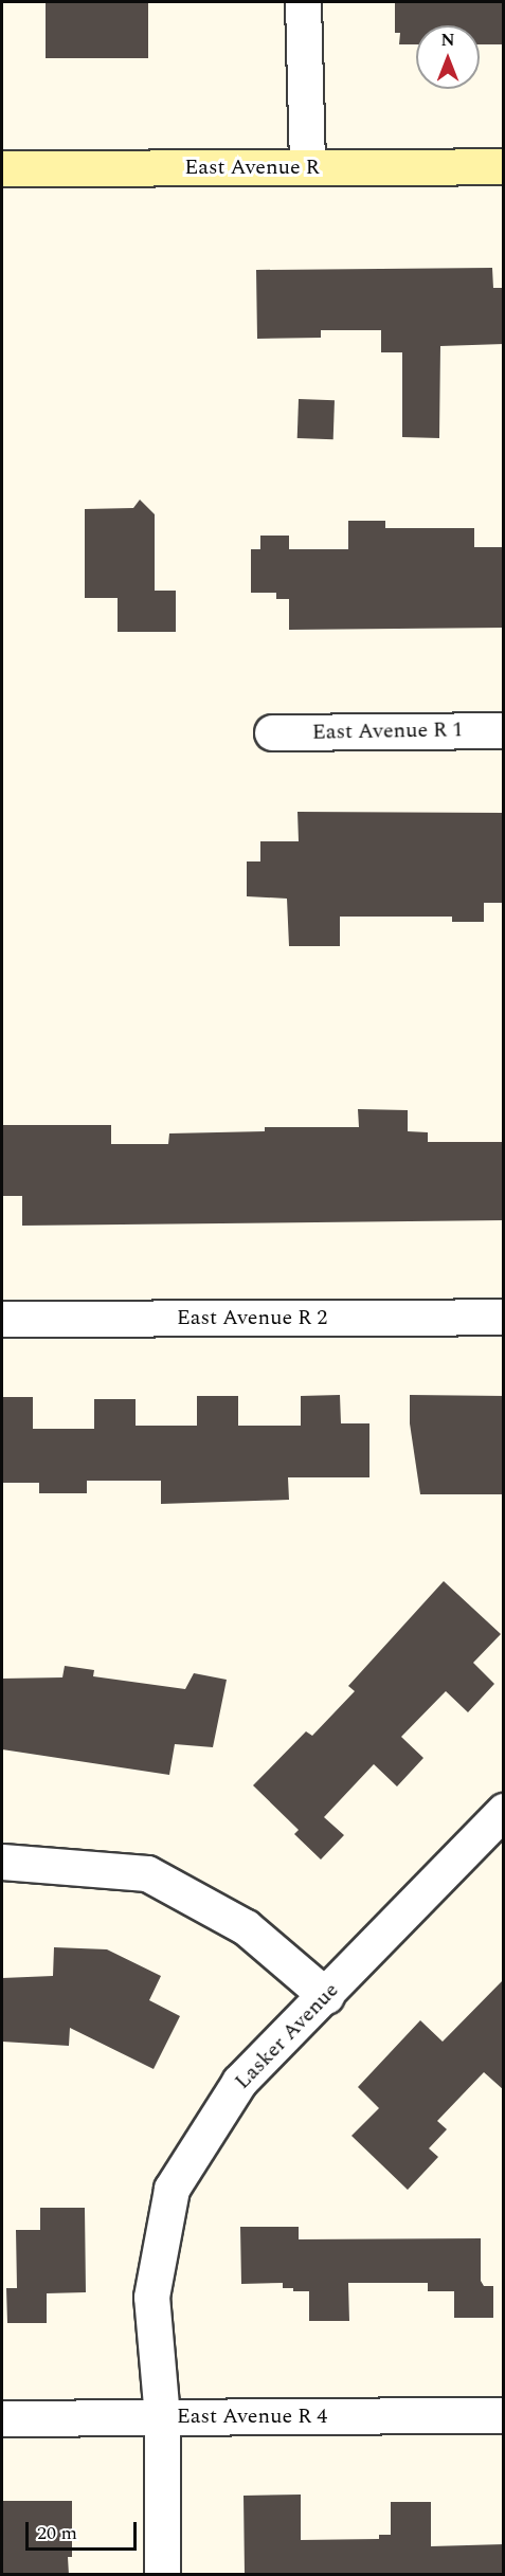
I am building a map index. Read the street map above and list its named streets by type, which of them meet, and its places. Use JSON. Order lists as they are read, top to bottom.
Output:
{
  "streets": {
    "main road": ["East Avenue R"],
    "street": [
      "East Avenue R 1",
      "East Avenue R 2",
      "Lasker Avenue",
      "East Avenue R 4"
    ]
  },
  "crossings": [
    ["Lasker Avenue", "East Avenue R 4"]
  ],
  "scale_bar": "20 m",
  "north": "top"
}
